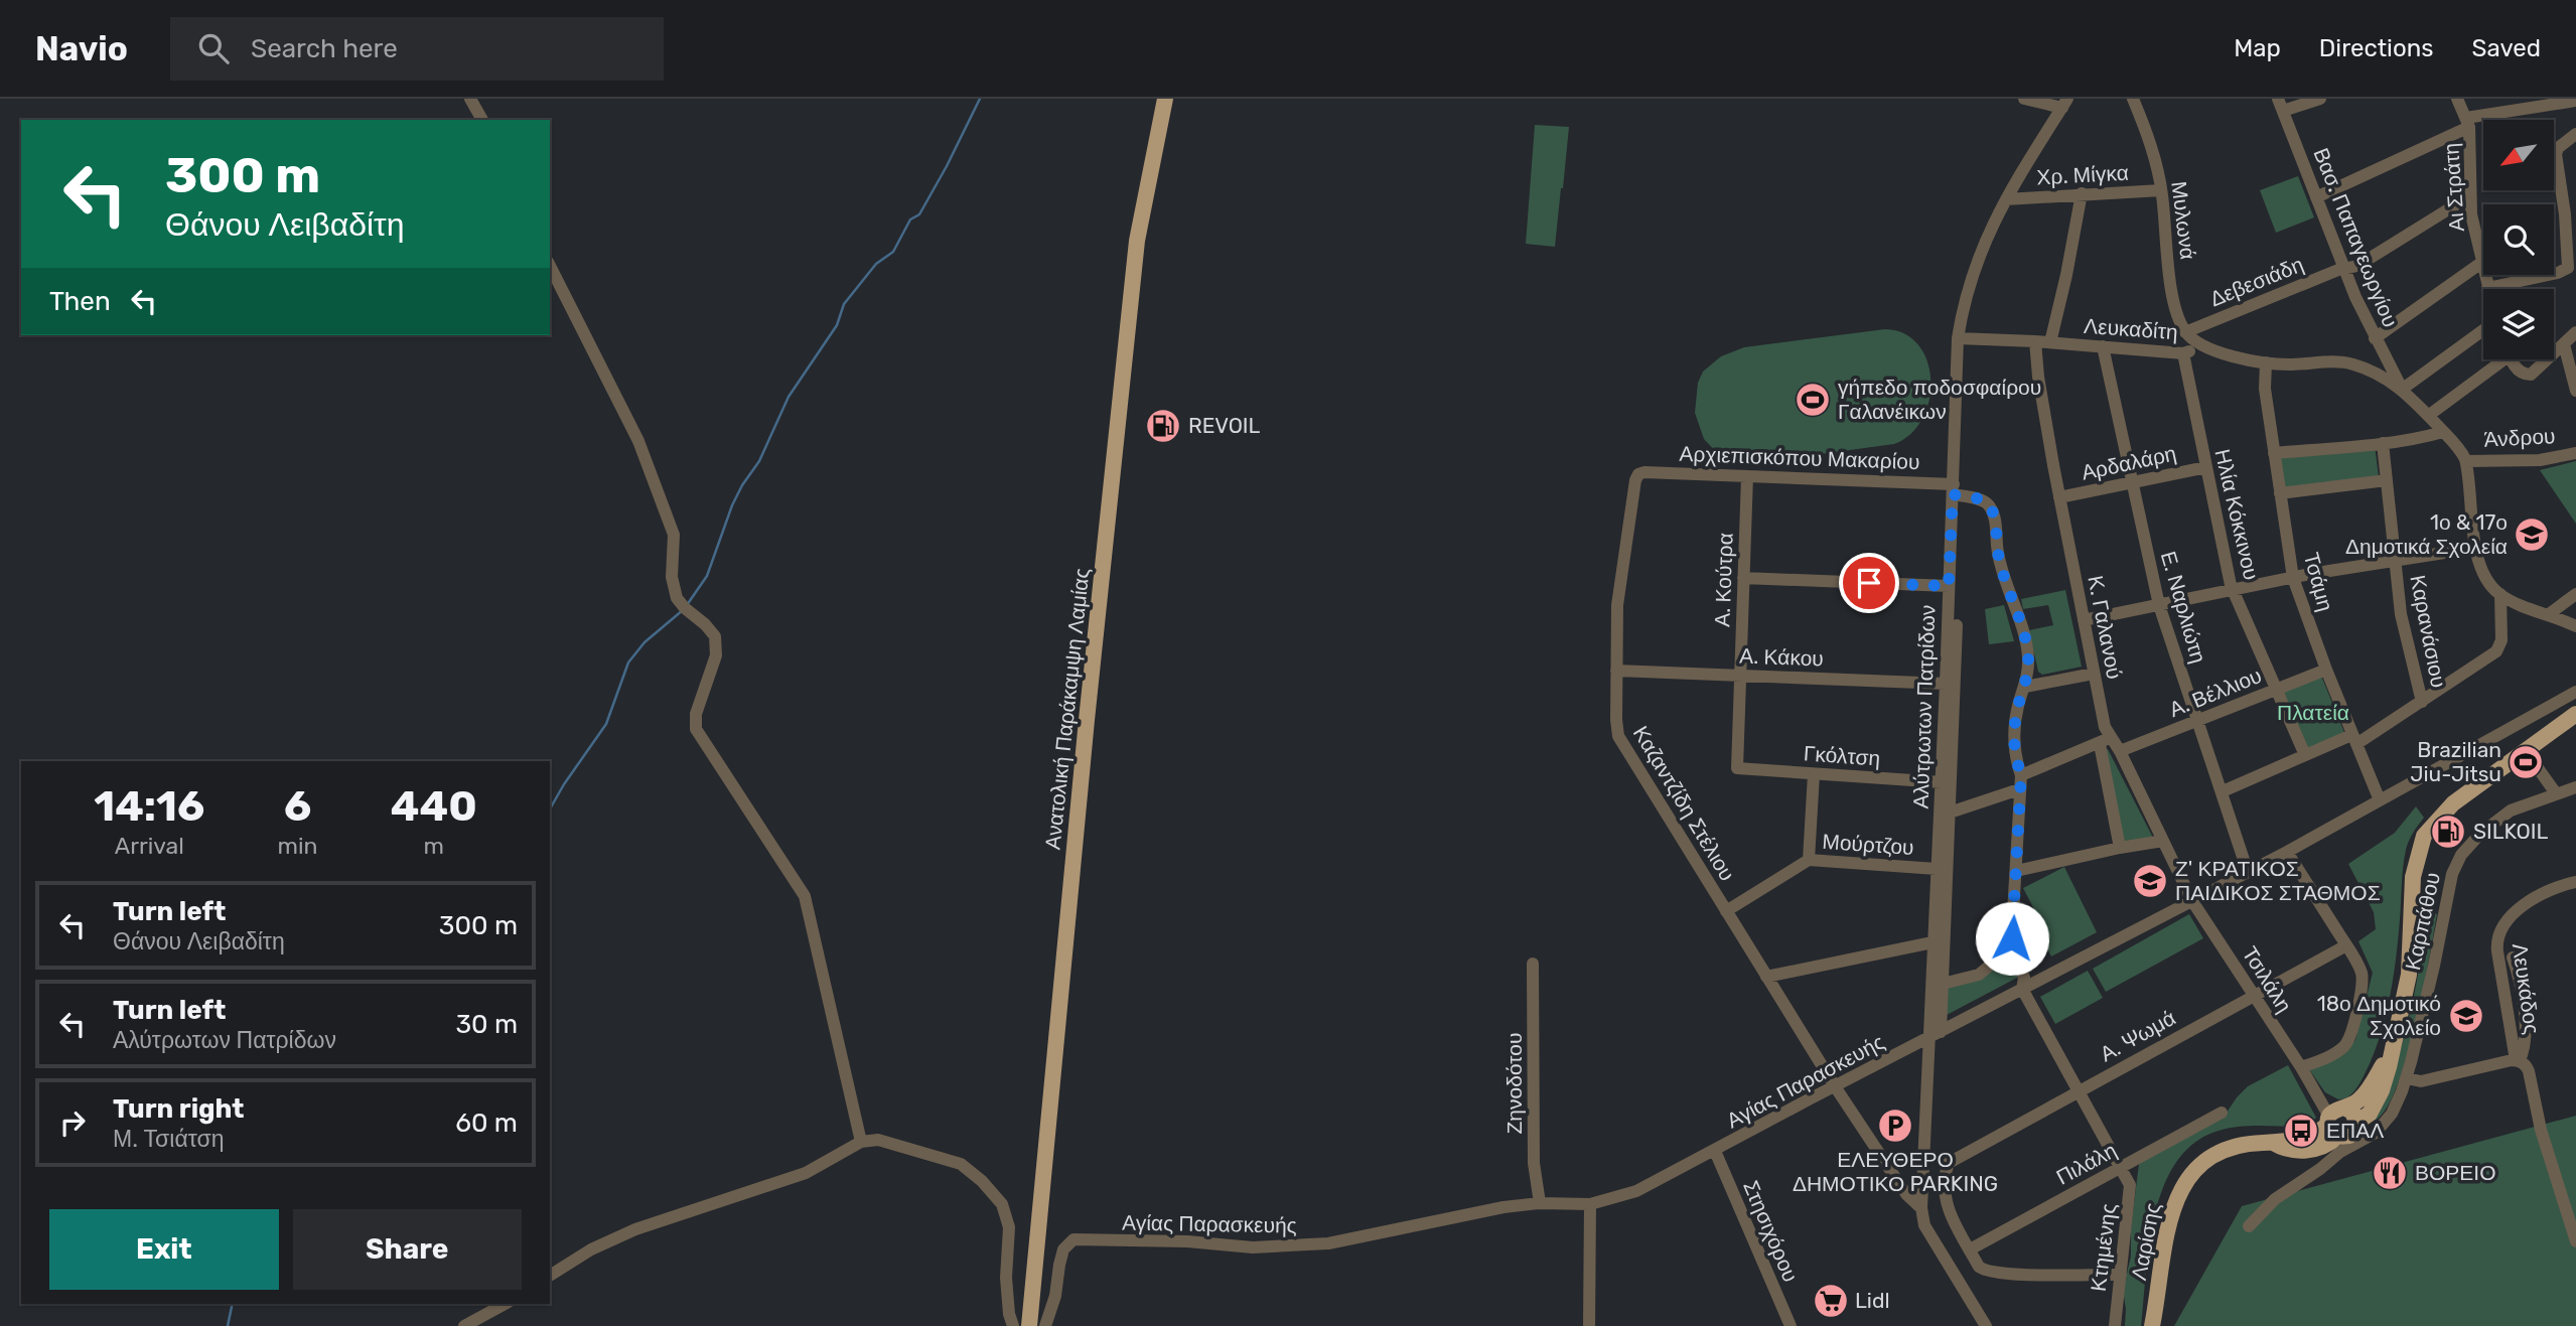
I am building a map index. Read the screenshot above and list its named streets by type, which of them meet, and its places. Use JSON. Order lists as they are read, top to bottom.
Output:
{
  "streets": {
    "main road": ["Ανατολική Παράκαμψη Λαμίας", "Λαρίσης"],
    "street": [
      "Χρ. Μίγκα",
      "Αι Στράτη",
      "Μυλωνά",
      "Βασ. Παπαγεωργίου",
      "Δεβεσιάδη",
      "Λευκαδίτη",
      "Άνδρου",
      "Αρχιεπισκόπου Μακαρίου",
      "Αρδαλάρη",
      "Ηλία Κόκκινου",
      "Α. Κούτρα",
      "Τσάμη",
      "Ε. Ναρλιώτη",
      "Κ. Γαλανού",
      "Καρανάσιου",
      "Α. Κάκου",
      "Α. Βέλλιου",
      "Αλύτρωτων Πατρίδων",
      "Γκόλτση",
      "Καζαντζίδη Στέλιου",
      "Μούρτζου",
      "Καρπάθου",
      "Τσιλάλη",
      "Λευκάδος",
      "Α. Ψωμά",
      "Αγίας Παρασκευής",
      "Ζηνοδότου",
      "Πιλάλη",
      "Στησιχόρου",
      "Κτημένης"
    ]
  },
  "crossings": [
    ["Χρ. Μίγκα", "Μυλωνά"],
    ["Χρ. Μίγκα", "Αλύτρωτων Πατρίδων"],
    ["Αι Στράτη", "Δεβεσιάδη"],
    ["Μυλωνά", "Δεβεσιάδη"],
    ["Μυλωνά", "Λευκαδίτη"],
    ["Βασ. Παπαγεωργίου", "Δεβεσιάδη"],
    ["Βασ. Παπαγεωργίου", "Λευκαδίτη"],
    ["Λευκαδίτη", "Άνδρου"],
    ["Λευκαδίτη", "Ηλία Κόκκινου"],
    ["Λευκαδίτη", "Τσάμη"],
    ["Λευκαδίτη", "Ε. Ναρλιώτη"],
    ["Λευκαδίτη", "Κ. Γαλανού"],
    ["Λευκαδίτη", "Αλύτρωτων Πατρίδων"],
    ["Αρχιεπισκόπου Μακαρίου", "Α. Κούτρα"],
    ["Αρχιεπισκόπου Μακαρίου", "Αλύτρωτων Πατρίδων"],
    ["Αρχιεπισκόπου Μακαρίου", "Καζαντζίδη Στέλιου"],
    ["Αρχιεπισκόπου Μακαρίου", "Κτημένης"],
    ["Αρδαλάρη", "Ηλία Κόκκινου"],
    ["Αρδαλάρη", "Ε. Ναρλιώτη"],
    ["Αρδαλάρη", "Κ. Γαλανού"],
    ["Ηλία Κόκκινου", "Α. Βέλλιου"],
    ["Α. Κούτρα", "Α. Κάκου"],
    ["Α. Κούτρα", "Γκόλτση"],
    ["Τσάμη", "Α. Βέλλιου"],
    ["Τσάμη", "Αγίας Παρασκευής"],
    ["Ε. Ναρλιώτη", "Α. Βέλλιου"],
    ["Ε. Ναρλιώτη", "Αγίας Παρασκευής"],
    ["Κ. Γαλανού", "Α. Βέλλιου"],
    ["Κ. Γαλανού", "Τσιλάλη"],
    ["Κ. Γαλανού", "Αγίας Παρασκευής"],
    ["Α. Κάκου", "Αλύτρωτων Πατρίδων"],
    ["Α. Κάκου", "Καζαντζίδη Στέλιου"],
    ["Αλύτρωτων Πατρίδων", "Γκόλτση"],
    ["Αλύτρωτων Πατρίδων", "Καζαντζίδη Στέλιου"],
    ["Αλύτρωτων Πατρίδων", "Μούρτζου"],
    ["Αλύτρωτων Πατρίδων", "Αγίας Παρασκευής"],
    ["Καζαντζίδη Στέλιου", "Μούρτζου"],
    ["Καζαντζίδη Στέλιου", "Αγίας Παρασκευής"],
    ["Καρπάθου", "Τσιλάλη"],
    ["Καρπάθου", "Λαρίσης"],
    ["Τσιλάλη", "Α. Ψωμά"],
    ["Τσιλάλη", "Αγίας Παρασκευής"],
    ["Τσιλάλη", "Λαρίσης"],
    ["Α. Ψωμά", "Πιλάλη"],
    ["Α. Ψωμά", "Κτημένης"],
    ["Αγίας Παρασκευής", "Ζηνοδότου"],
    ["Αγίας Παρασκευής", "Στησιχόρου"],
    ["Αγίας Παρασκευής", "Κτημένης"],
    ["Πιλάλη", "Κτημένης"]
  ],
  "parks": ["Πλατεία"],
  "places": {
    "sports": ["γήπεδο ποδοσφαίρου Γαλανέικων", "Brazilian Jiu-Jitsu"],
    "fuel station": ["REVOIL", "SILKOIL"],
    "school or university": ["1ο & 17ο Δημοτικά Σχολεία", "Ζ' ΚΡΑΤΙΚΟΣ ΠΑΙΔΙΚΟΣ ΣΤΑΘΜΟΣ", "18ο Δημοτικό Σχολείο"],
    "parking": ["ΕΛΕΥΘΕΡΟ ΔΗΜΟΤΙΚΟ PARKING"],
    "bus stop": ["ΕΠΑΛ"],
    "restaurant": ["ΒΟΡΕΙΟ"],
    "supermarket": ["Lidl"]
  },
  "north": "bottom left",
  "page": {
    "header": "Navio",
    "search": "Search here",
    "nav": ["Map", "Directions", "Saved"],
    "turn": ["300 m", "Θάνου Λειβαδίτη"],
    "then": "Then",
    "eta": [
      "14:16",
      "Arrival",
      "6",
      "min",
      "440",
      "m"
    ],
    "list": [
      {
        "name": "Turn left",
        "note": "Θάνου Λειβαδίτη",
        "value": "300 m"
      },
      {
        "name": "Turn left",
        "note": "Αλύτρωτων Πατρίδων",
        "value": "30 m"
      },
      {
        "name": "Turn right",
        "note": "Μ. Τσιάτση",
        "value": "60 m"
      }
    ],
    "buttons": ["Exit", "Share"]
  }
}
